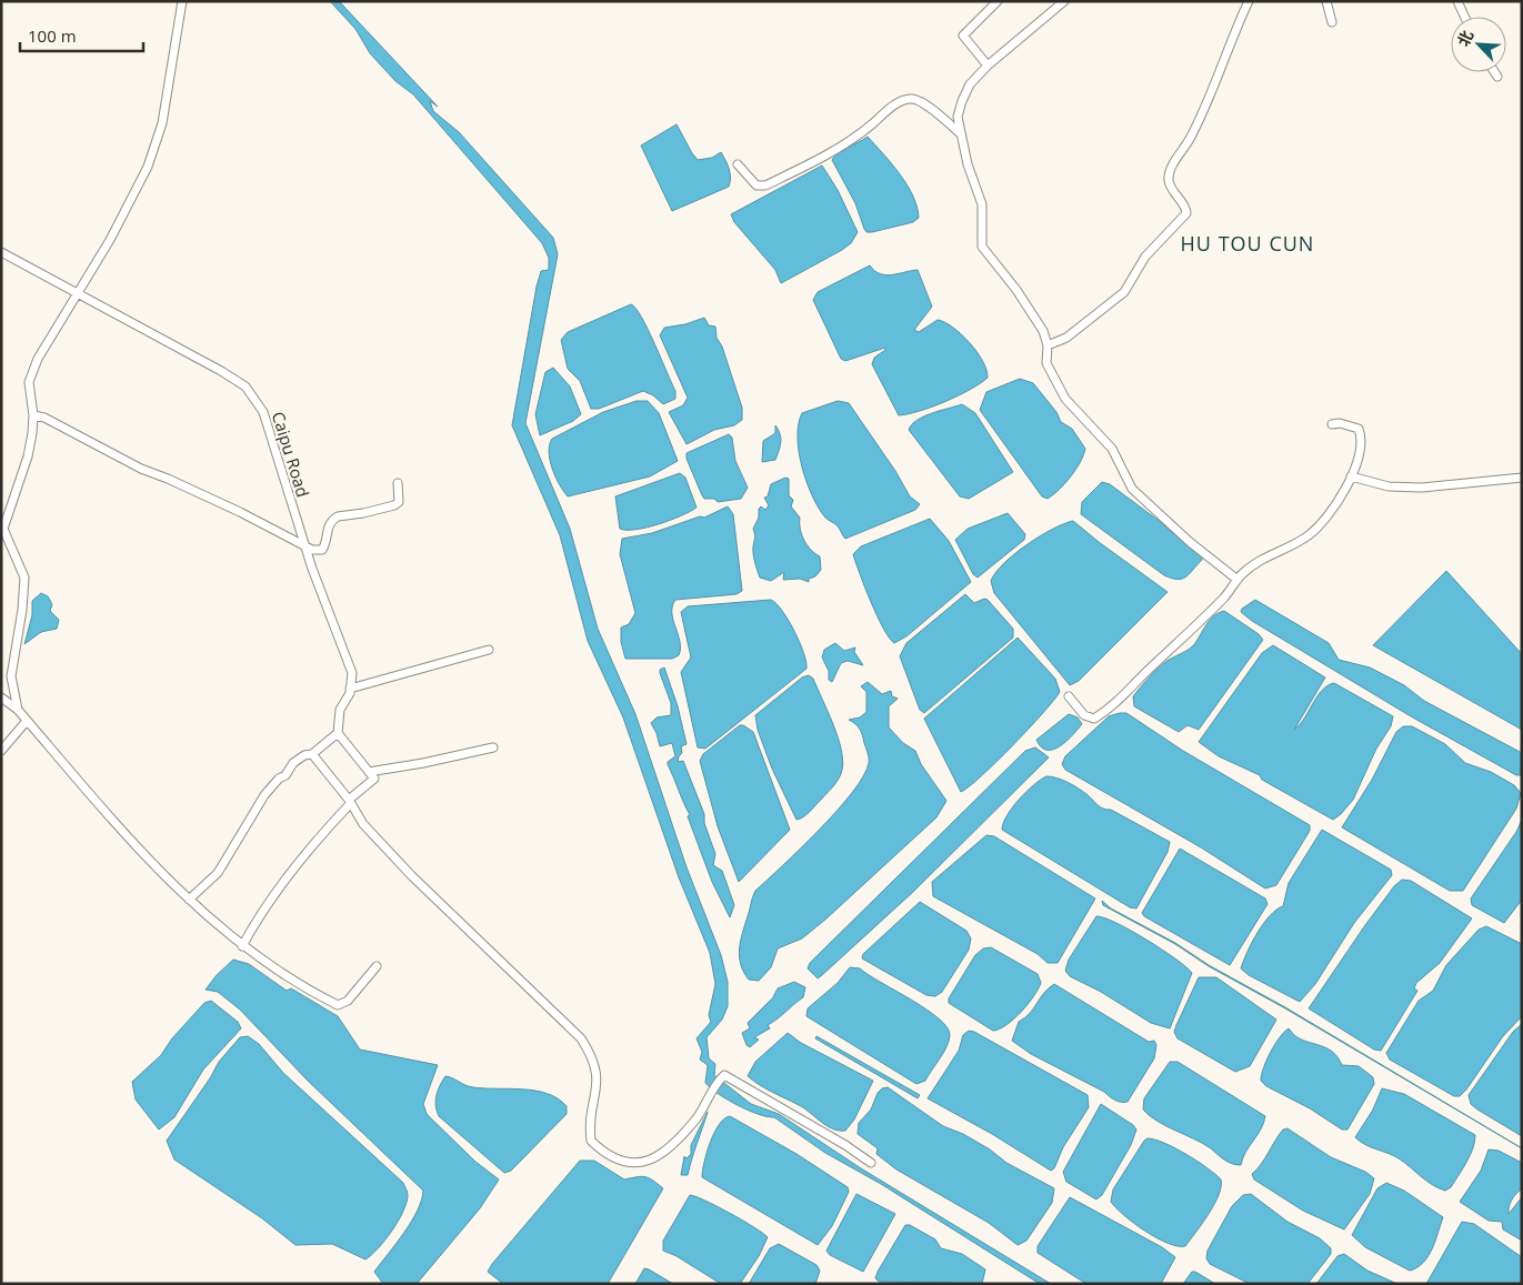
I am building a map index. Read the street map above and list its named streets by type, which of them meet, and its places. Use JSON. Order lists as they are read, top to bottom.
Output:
{
  "streets": {
    "street": ["Caipu Road"]
  },
  "districts": ["HU TOU CUN"],
  "scale_bar": "100 m",
  "north": "top left"
}
